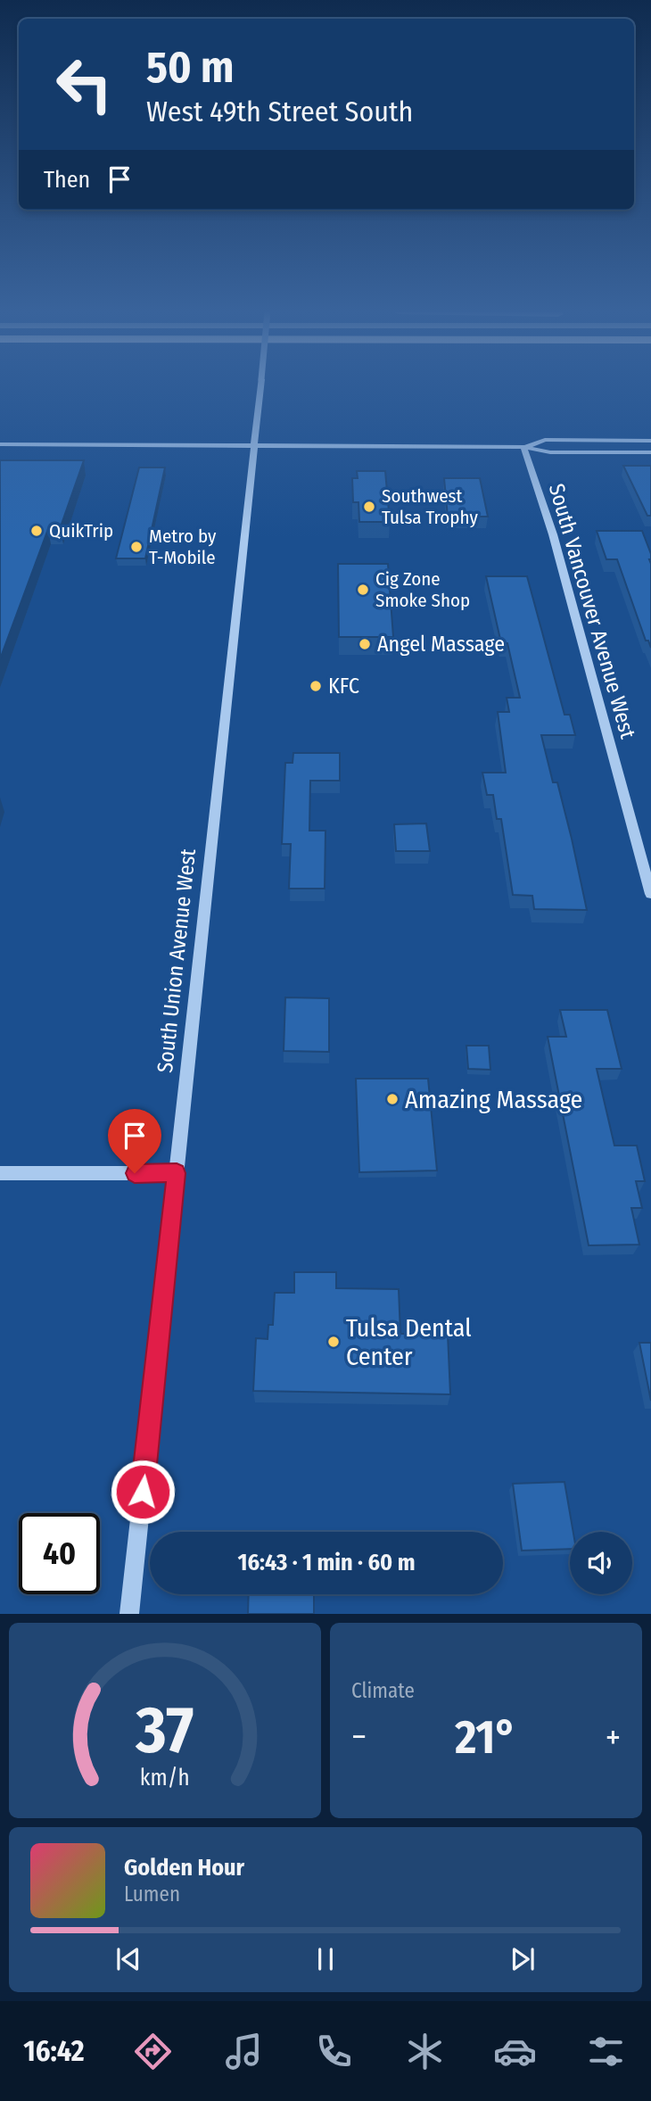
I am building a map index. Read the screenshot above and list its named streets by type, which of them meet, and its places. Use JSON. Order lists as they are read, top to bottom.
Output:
{
  "streets": {
    "street": ["South Vancouver Avenue West", "South Union Avenue West"]
  },
  "places": [
    "Southwest Tulsa Trophy",
    "QuikTrip",
    "Metro by T-Mobile",
    "Cig Zone Smoke Shop",
    "Angel Massage",
    "KFC",
    "Amazing Massage",
    "Tulsa Dental Center"
  ],
  "page": {
    "turn": ["50 m", "West 49th Street South"],
    "then": "Then",
    "limit": "40",
    "trip": "16:43 · 1 min · 60 m",
    "tile": "Climate",
    "heat": ["−", "21°", "+"],
    "song": ["Golden Hour", "Lumen"],
    "tabs": "16:42",
    "gauge": ["37", "km/h"]
  }
}
